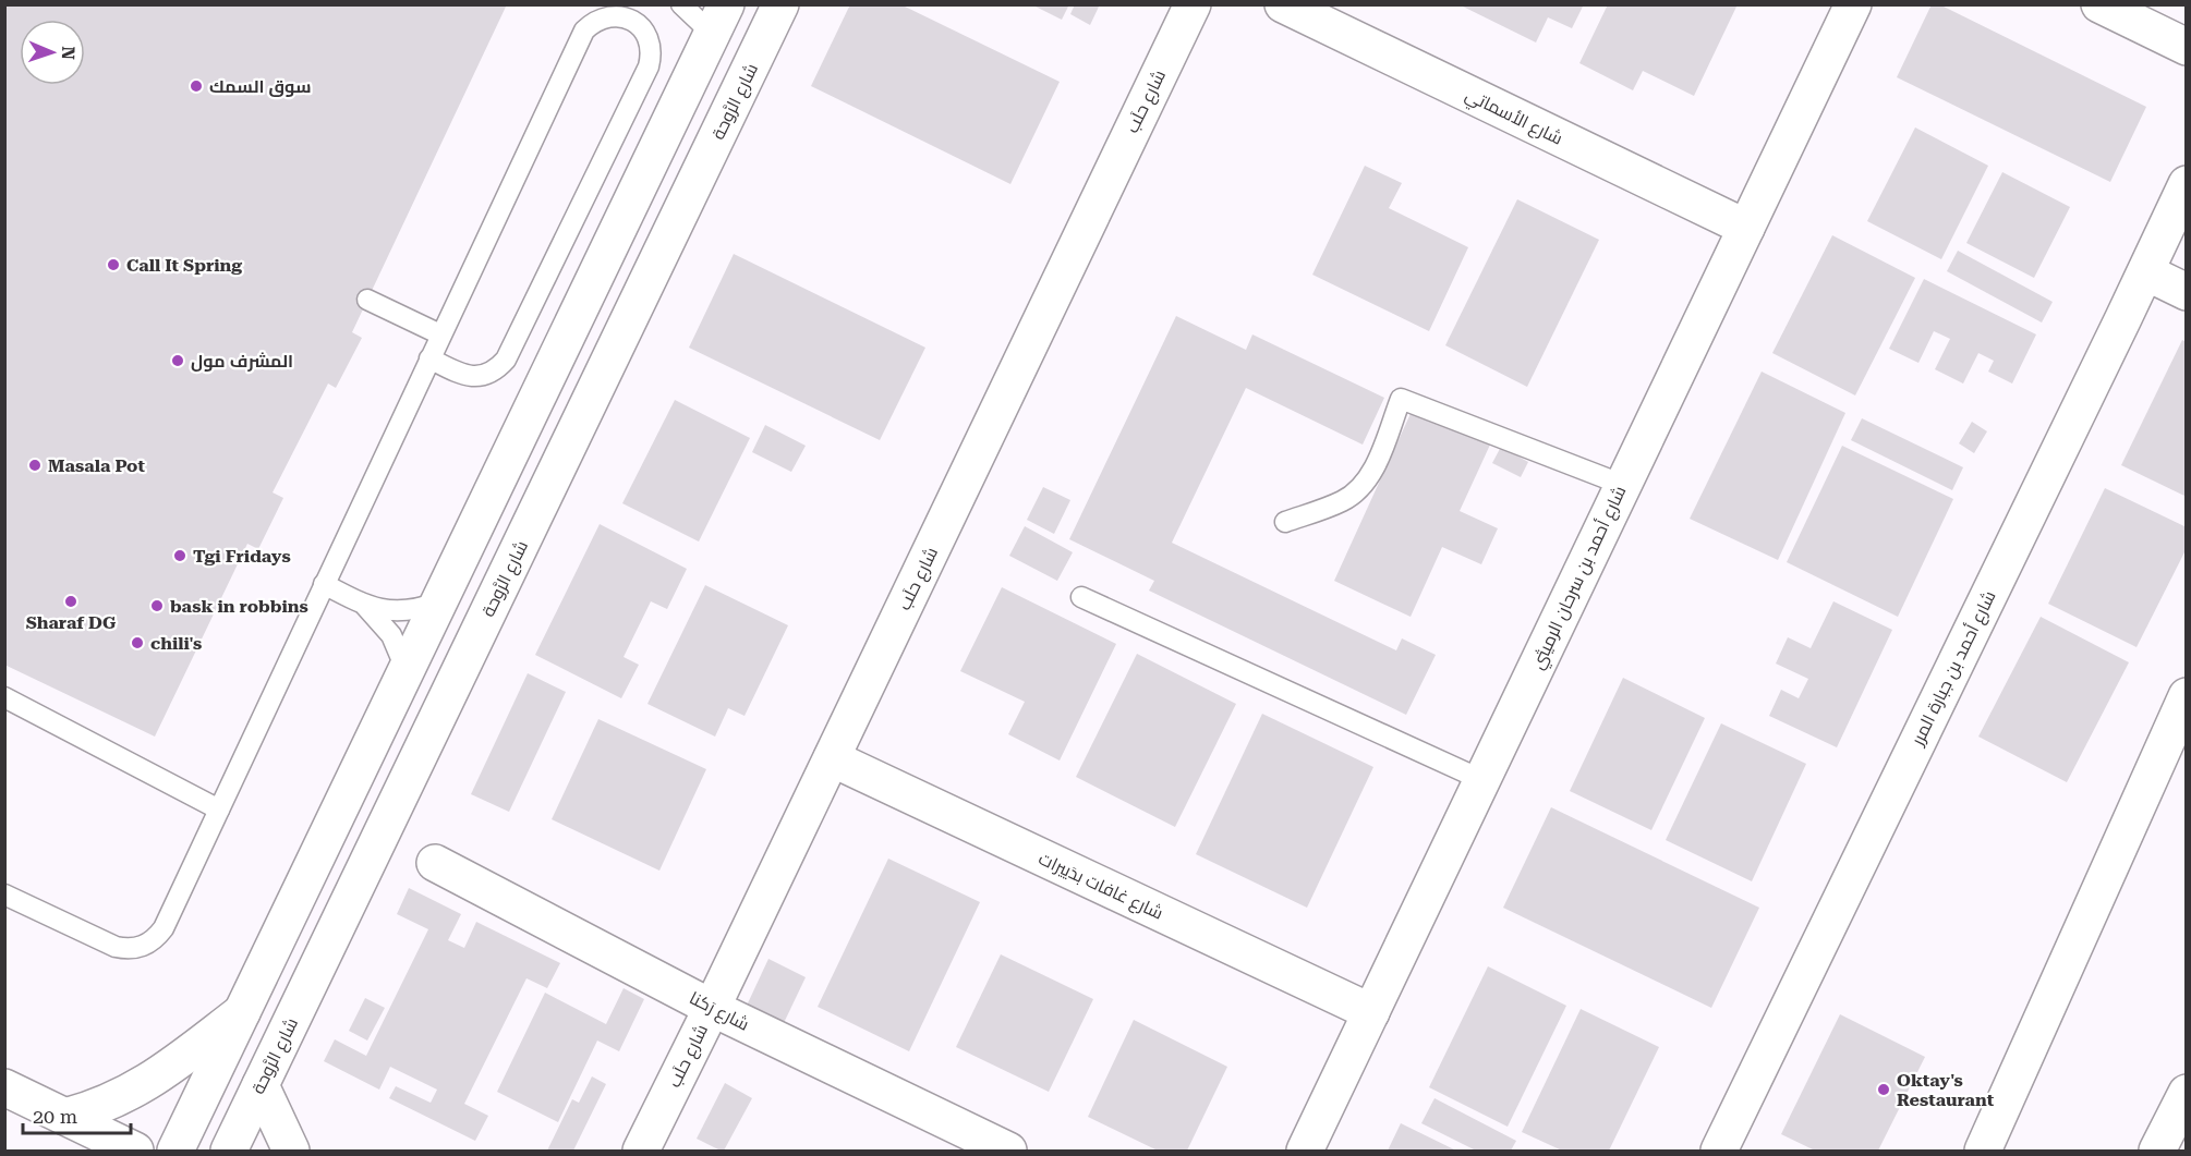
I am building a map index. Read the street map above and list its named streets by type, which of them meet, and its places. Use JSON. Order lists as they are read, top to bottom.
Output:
{
  "streets": {
    "street": [
      "شارع الرَّوحة",
      "شارع حلَب",
      "شارع الأسماتي",
      "شارع أحمد بن سرحان الرميثي",
      "شارع أحمد بن جبارة المرر",
      "شارع غافات بدَييرات",
      "شارع رَكنا"
    ]
  },
  "crossings": [
    ["شارع حلَب", "شارع غافات بدَييرات"],
    ["شارع حلَب", "شارع رَكنا"],
    ["شارع الأسماتي", "شارع أحمد بن سرحان الرميثي"],
    ["شارع أحمد بن سرحان الرميثي", "شارع غافات بدَييرات"]
  ],
  "places": [
    "سوق السمك",
    "Call It Spring",
    "المشرف مول",
    "Masala Pot",
    "Tgi Fridays",
    "Sharaf DG",
    "bask in robbins",
    "chili's",
    "Oktay's Restaurant"
  ],
  "scale_bar": "20 m",
  "north": "right"
}
